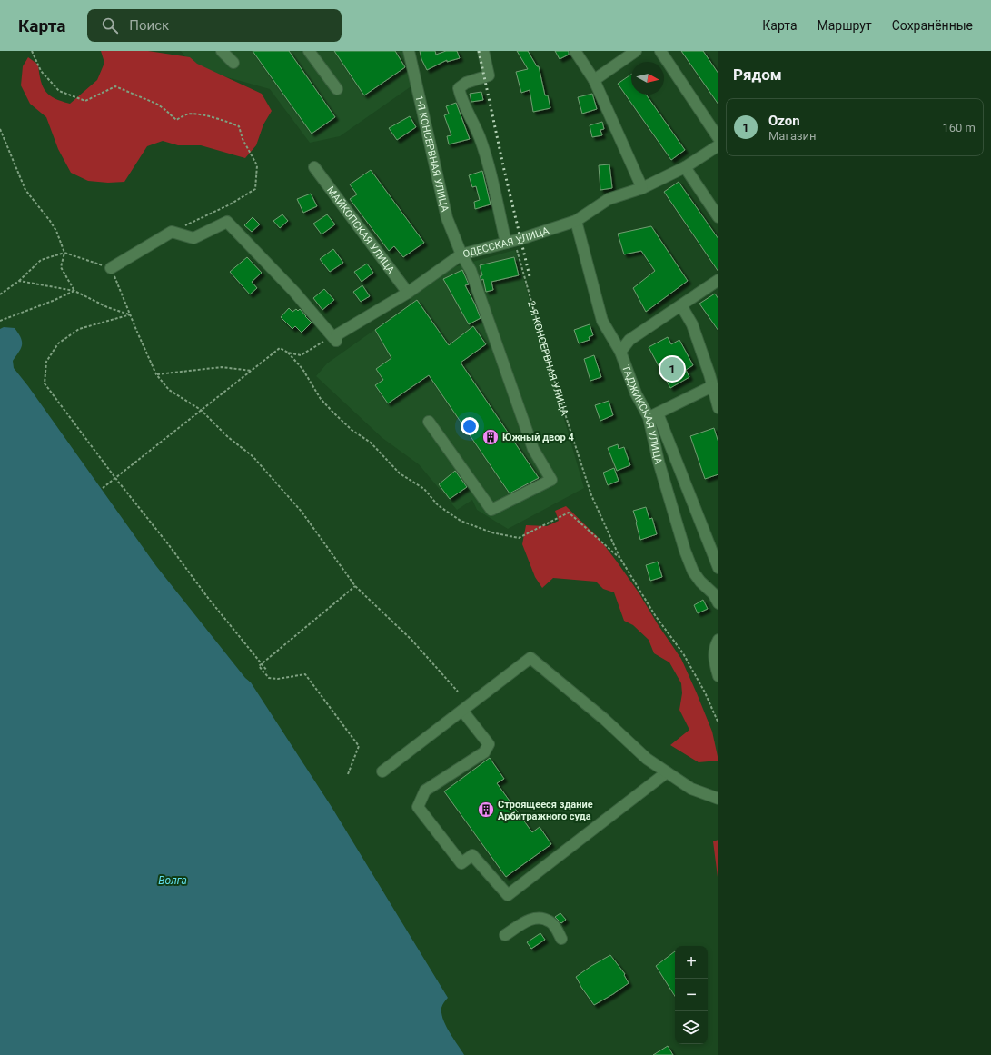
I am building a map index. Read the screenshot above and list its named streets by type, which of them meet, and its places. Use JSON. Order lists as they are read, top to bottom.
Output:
{
  "streets": {
    "street": [
      "1-Я КОНСЕРВНАЯ УЛИЦА",
      "МАЙКОПСКАЯ УЛИЦА",
      "ОДЕССКАЯ УЛИЦА",
      "ТАДЖИКСКАЯ УЛИЦА"
    ],
    "path": ["2-Я КОНСЕРВНАЯ УЛИЦА"]
  },
  "crossings": [
    ["1-Я КОНСЕРВНАЯ УЛИЦА", "ОДЕССКАЯ УЛИЦА"],
    ["МАЙКОПСКАЯ УЛИЦА", "ОДЕССКАЯ УЛИЦА"],
    ["ОДЕССКАЯ УЛИЦА", "2-Я КОНСЕРВНАЯ УЛИЦА"],
    ["ОДЕССКАЯ УЛИЦА", "ТАДЖИКСКАЯ УЛИЦА"]
  ],
  "water": ["Волга"],
  "places": {
    "building": ["Южный двор 4", "Строящееся здание Арбитражного суда"]
  },
  "north": "right",
  "page": {
    "header": "Карта",
    "search": "Поиск",
    "nav": ["Карта", "Маршрут", "Сохранённые"],
    "heading": "Рядом",
    "list": [
      {
        "mark": "1",
        "name": "Ozon",
        "note": "Магазин",
        "value": "160 m"
      }
    ],
    "pins": "1",
    "map_buttons": ["+", "−"]
  }
}
